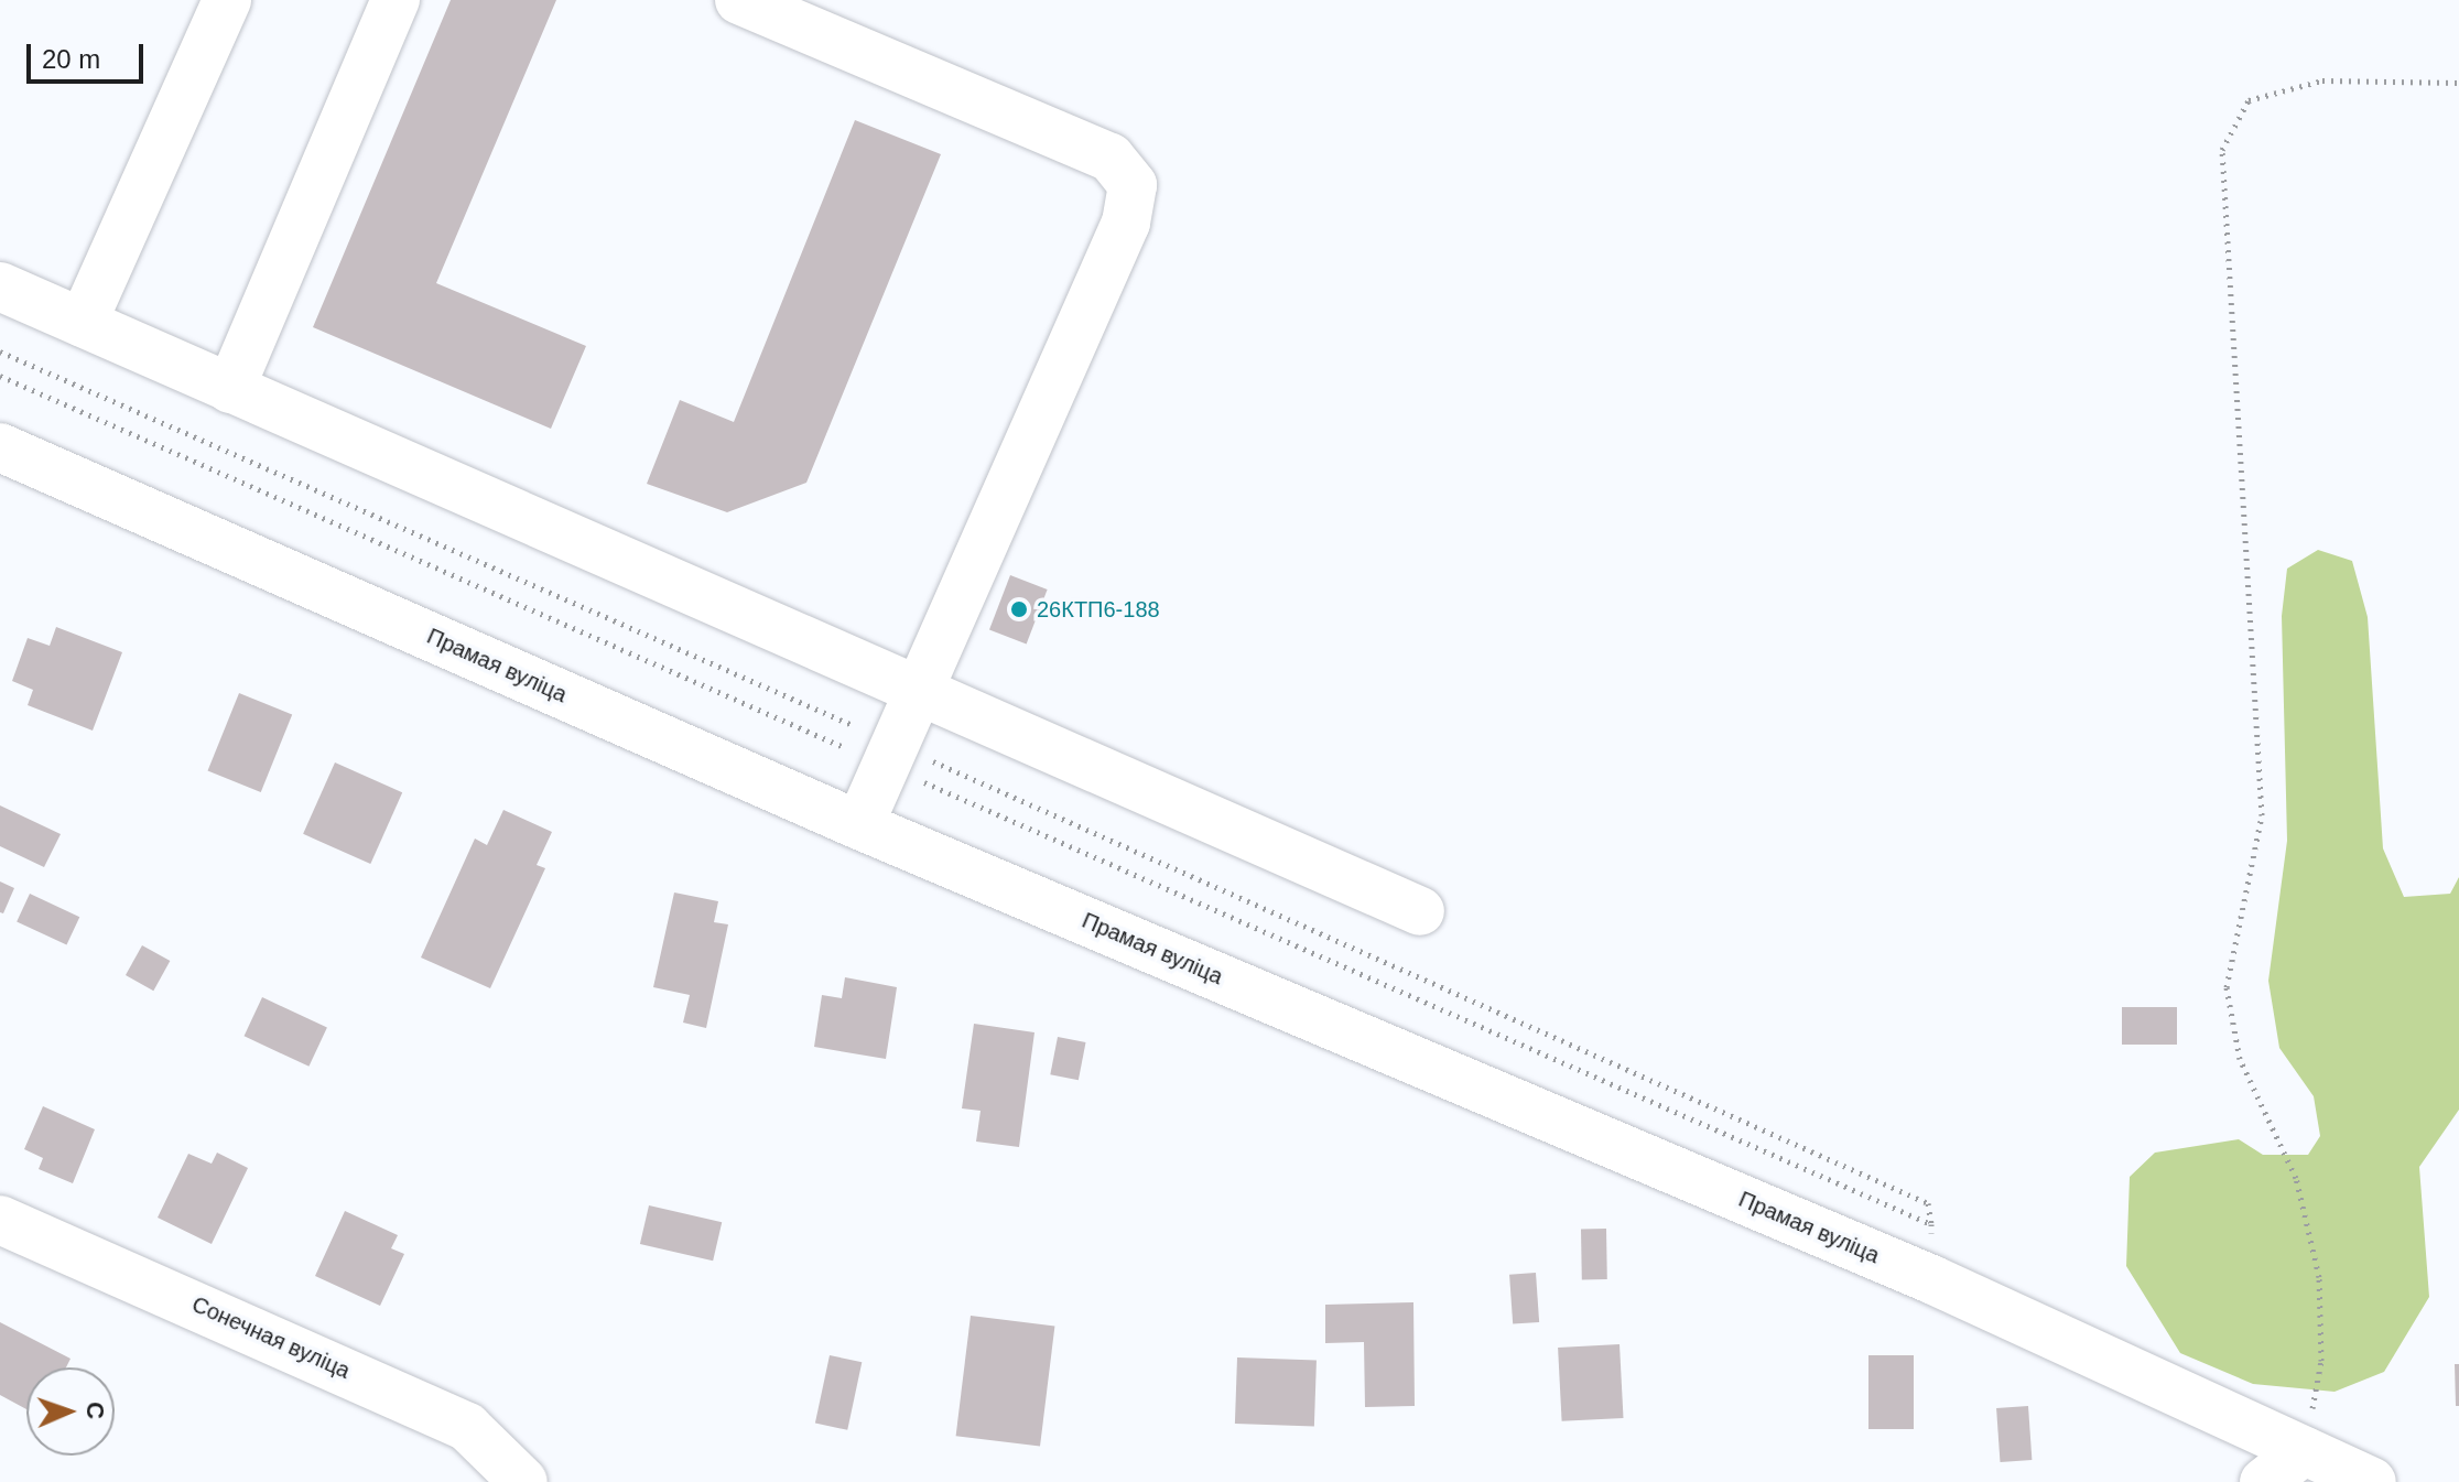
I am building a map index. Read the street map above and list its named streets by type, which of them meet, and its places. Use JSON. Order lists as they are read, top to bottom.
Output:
{
  "streets": {
    "street": ["Прамая вуліца", "Сонечная вуліца"]
  },
  "places": ["26КТП6-188"],
  "scale_bar": "20 m",
  "north": "right"
}
